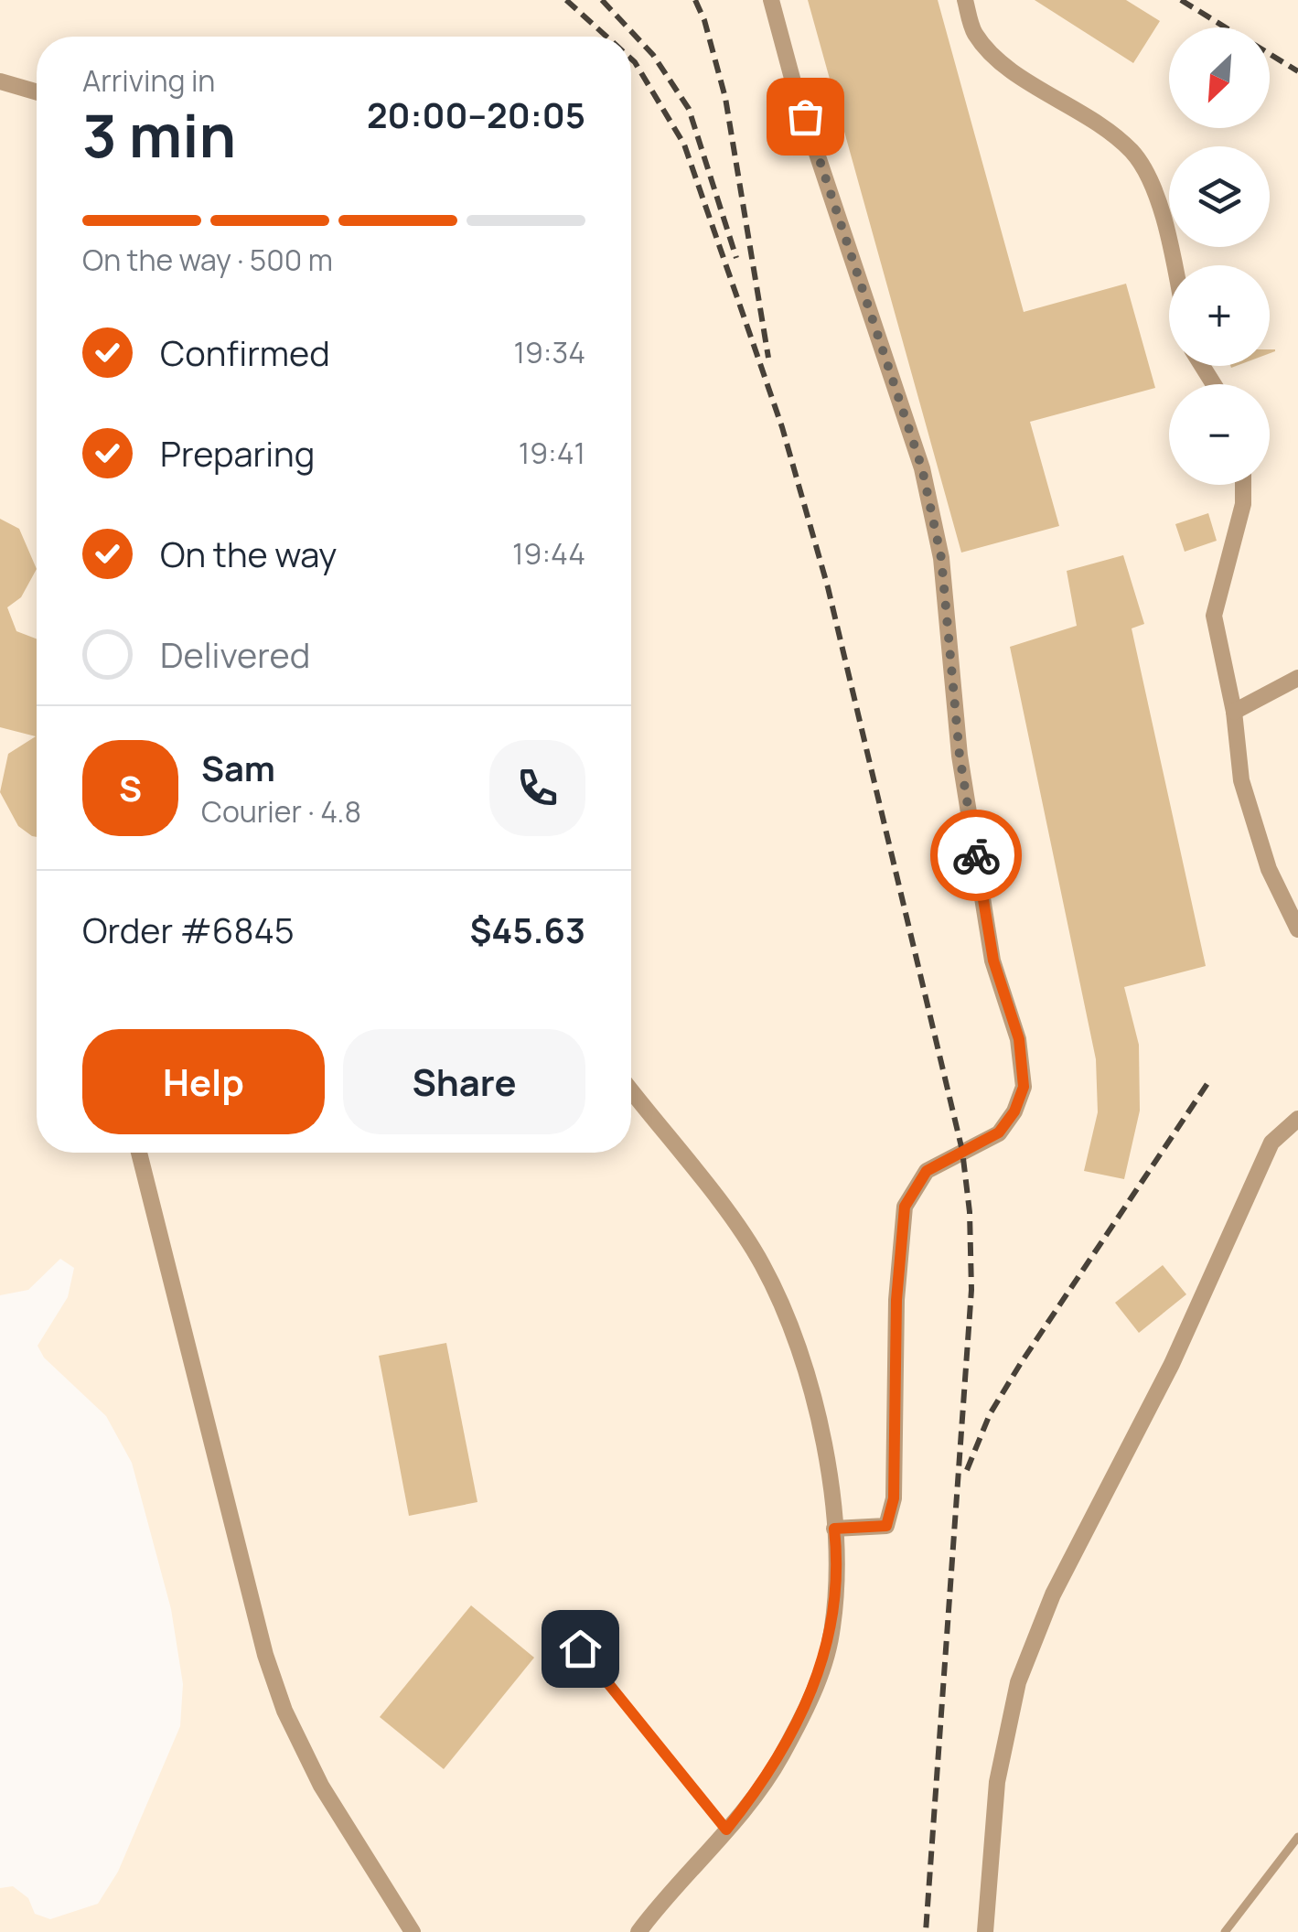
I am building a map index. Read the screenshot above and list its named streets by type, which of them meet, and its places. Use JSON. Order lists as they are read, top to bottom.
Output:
{
  "north": "bottom left",
  "page": {
    "map_buttons": ["+", "−"],
    "heading": ["3 min", "Arriving in", "20:00–20:05"],
    "panel": [
      "Sam",
      "Courier · 4.8",
      "Order #6845",
      "$45.63"
    ],
    "bar": "On the way · 500 m",
    "list": [
      ["Confirmed", "19:34"],
      ["Preparing", "19:41"],
      ["On the way", "19:44"],
      "Delivered"
    ],
    "round": "S",
    "buttons": ["Help", "Share"]
  }
}
